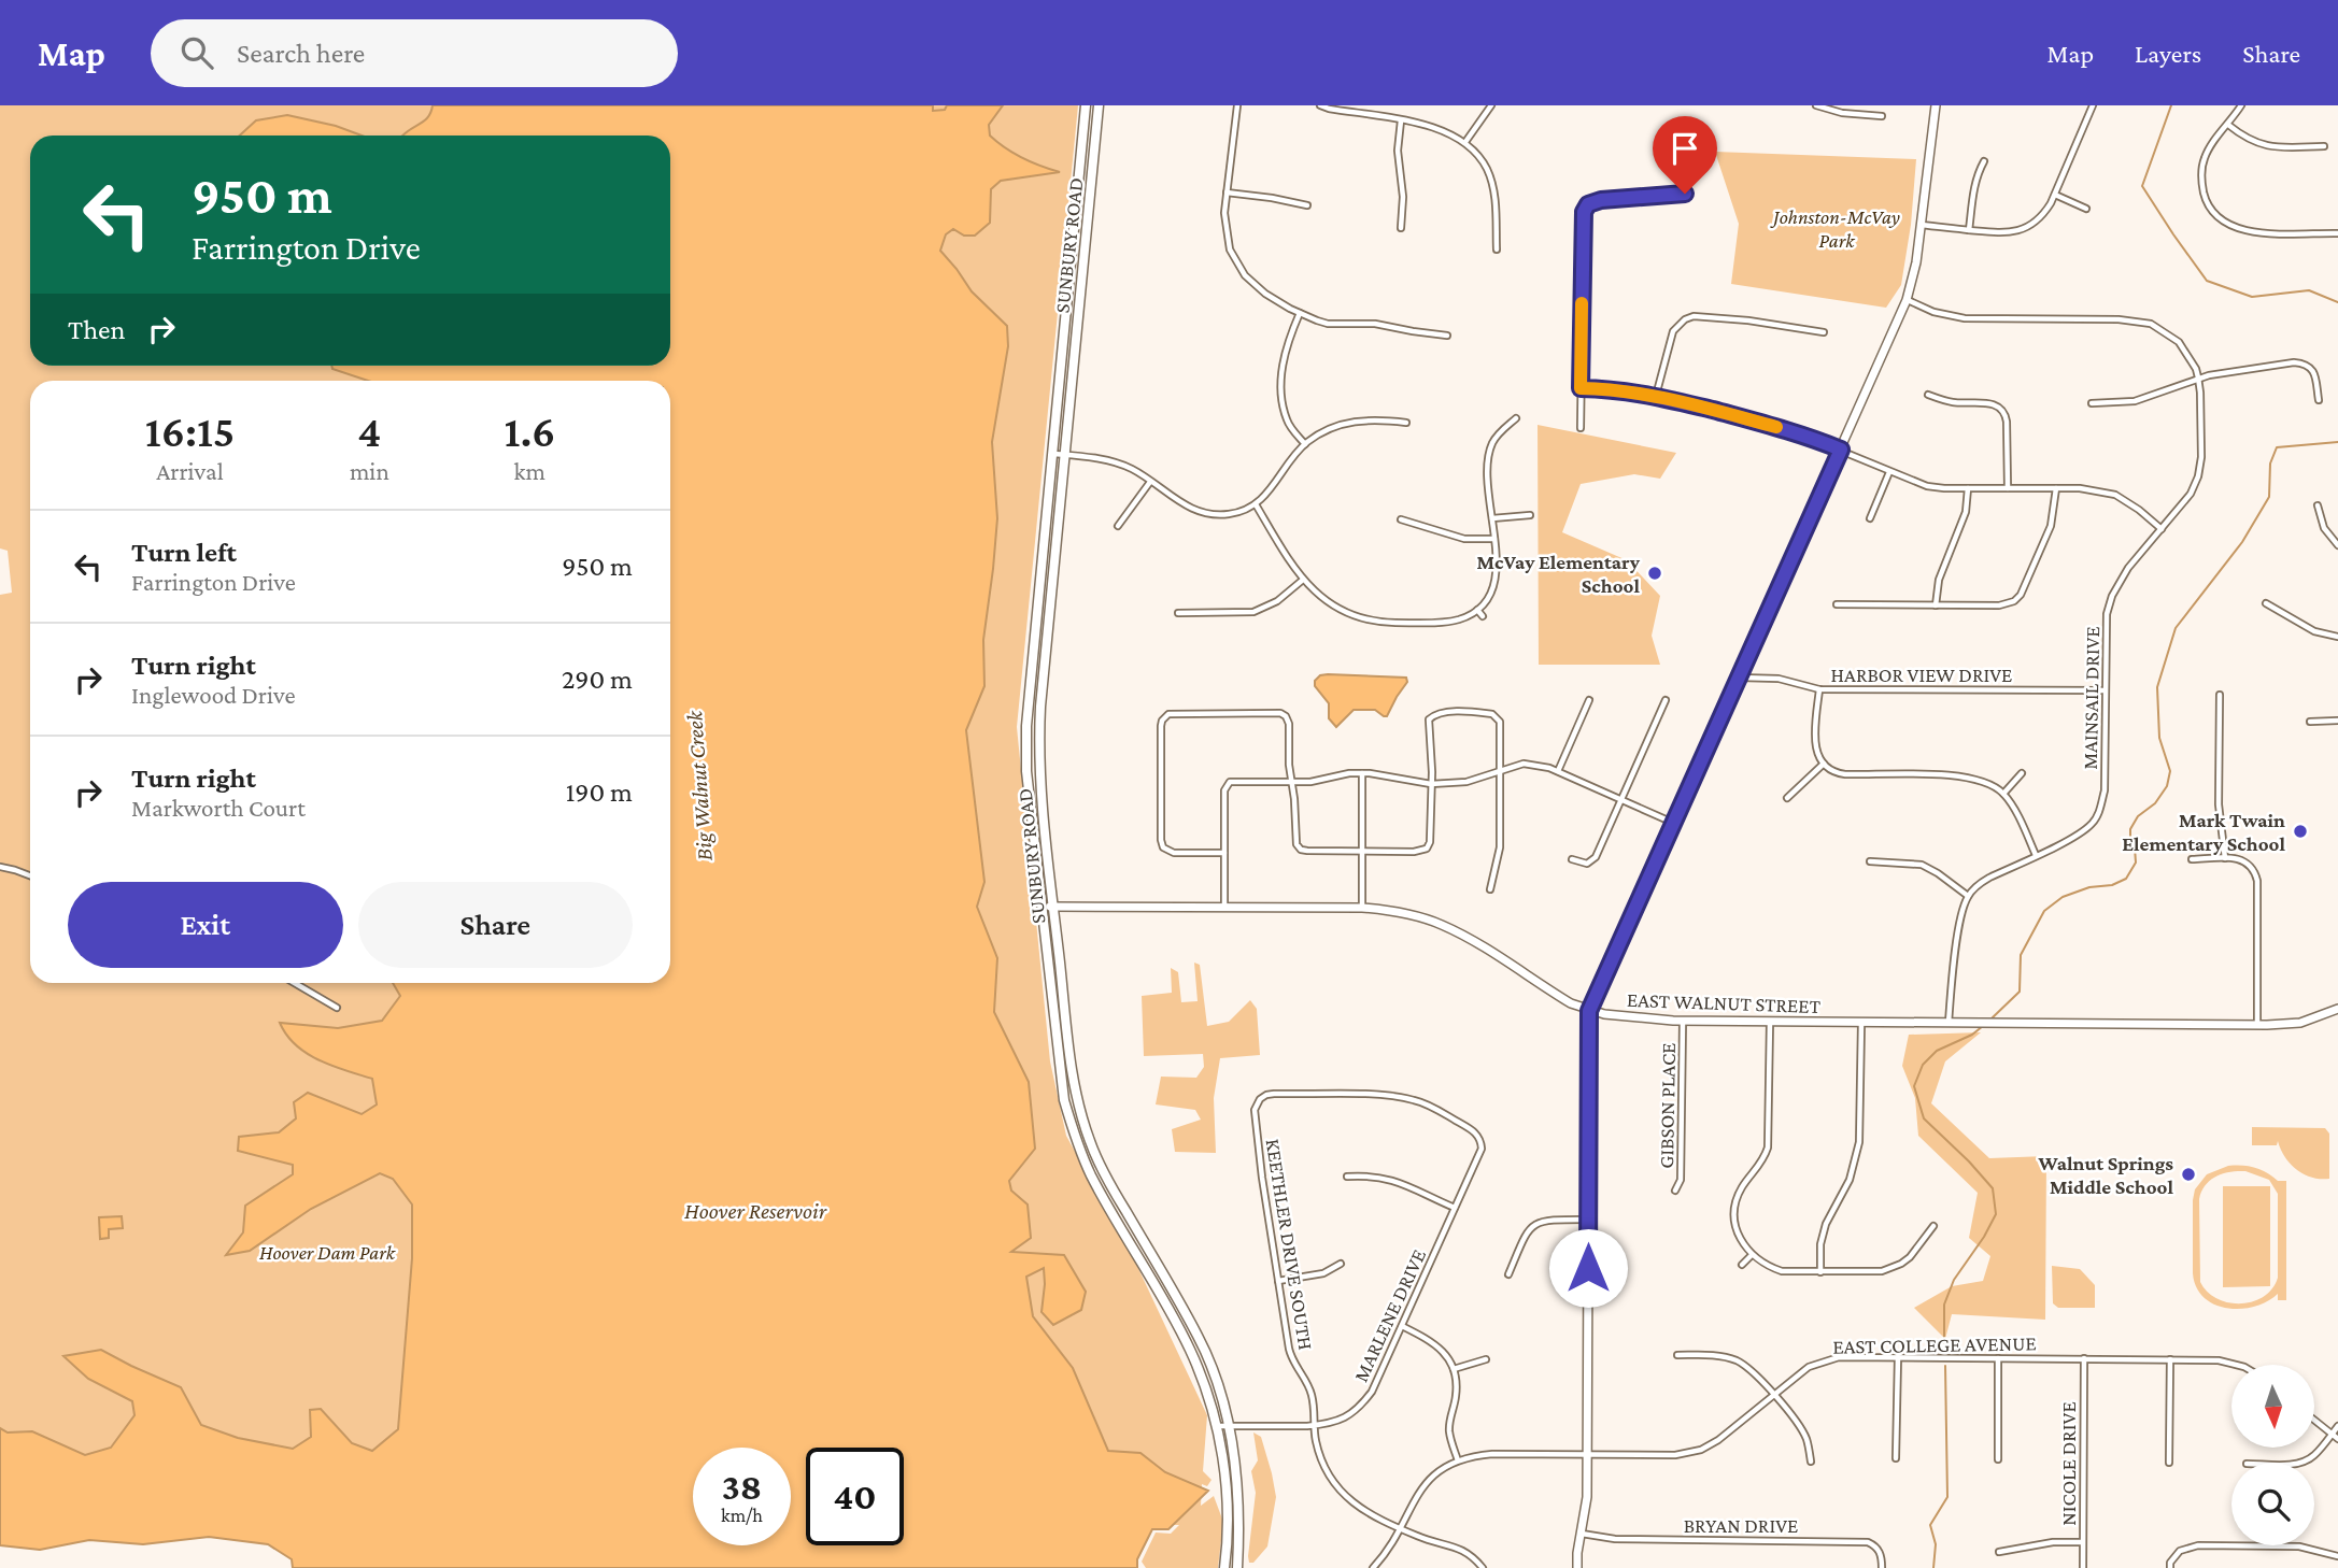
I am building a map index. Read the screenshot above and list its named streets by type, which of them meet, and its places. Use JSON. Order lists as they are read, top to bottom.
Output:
{
  "streets": {
    "main road": ["SUNBURY ROAD"],
    "street": [
      "HARBOR VIEW DRIVE",
      "MAINSAIL DRIVE",
      "EAST WALNUT STREET",
      "GIBSON PLACE",
      "KEETHLER DRIVE SOUTH",
      "MARLENE DRIVE",
      "EAST COLLEGE AVENUE",
      "NICOLE DRIVE",
      "BRYAN DRIVE"
    ]
  },
  "crossings": [
    ["SUNBURY ROAD", "EAST WALNUT STREET"],
    ["SUNBURY ROAD", "MARLENE DRIVE"],
    ["HARBOR VIEW DRIVE", "MAINSAIL DRIVE"],
    ["EAST WALNUT STREET", "GIBSON PLACE"],
    ["KEETHLER DRIVE SOUTH", "MARLENE DRIVE"],
    ["KEETHLER DRIVE SOUTH", "EAST COLLEGE AVENUE"],
    ["EAST COLLEGE AVENUE", "NICOLE DRIVE"]
  ],
  "water": ["Big Walnut Creek", "Hoover Reservoir"],
  "parks": ["Johnston-McVay Park", "Hoover Dam Park"],
  "places": ["McVay Elementary School", "Mark Twain Elementary School", "Walnut Springs Middle School"],
  "north": "bottom",
  "page": {
    "header": "Map",
    "search": "Search here",
    "nav": ["Map", "Layers", "Share"],
    "turn": ["950 m", "Farrington Drive"],
    "then": "Then",
    "eta": [
      "16:15",
      "Arrival",
      "4",
      "min",
      "1.6",
      "km"
    ],
    "list": [
      {
        "name": "Turn left",
        "note": "Farrington Drive",
        "value": "950 m"
      },
      {
        "name": "Turn right",
        "note": "Inglewood Drive",
        "value": "290 m"
      },
      {
        "name": "Turn right",
        "note": "Markworth Court",
        "value": "190 m"
      }
    ],
    "buttons": ["Exit", "Share"],
    "speed": "38 km/h",
    "limit": "40"
  }
}
